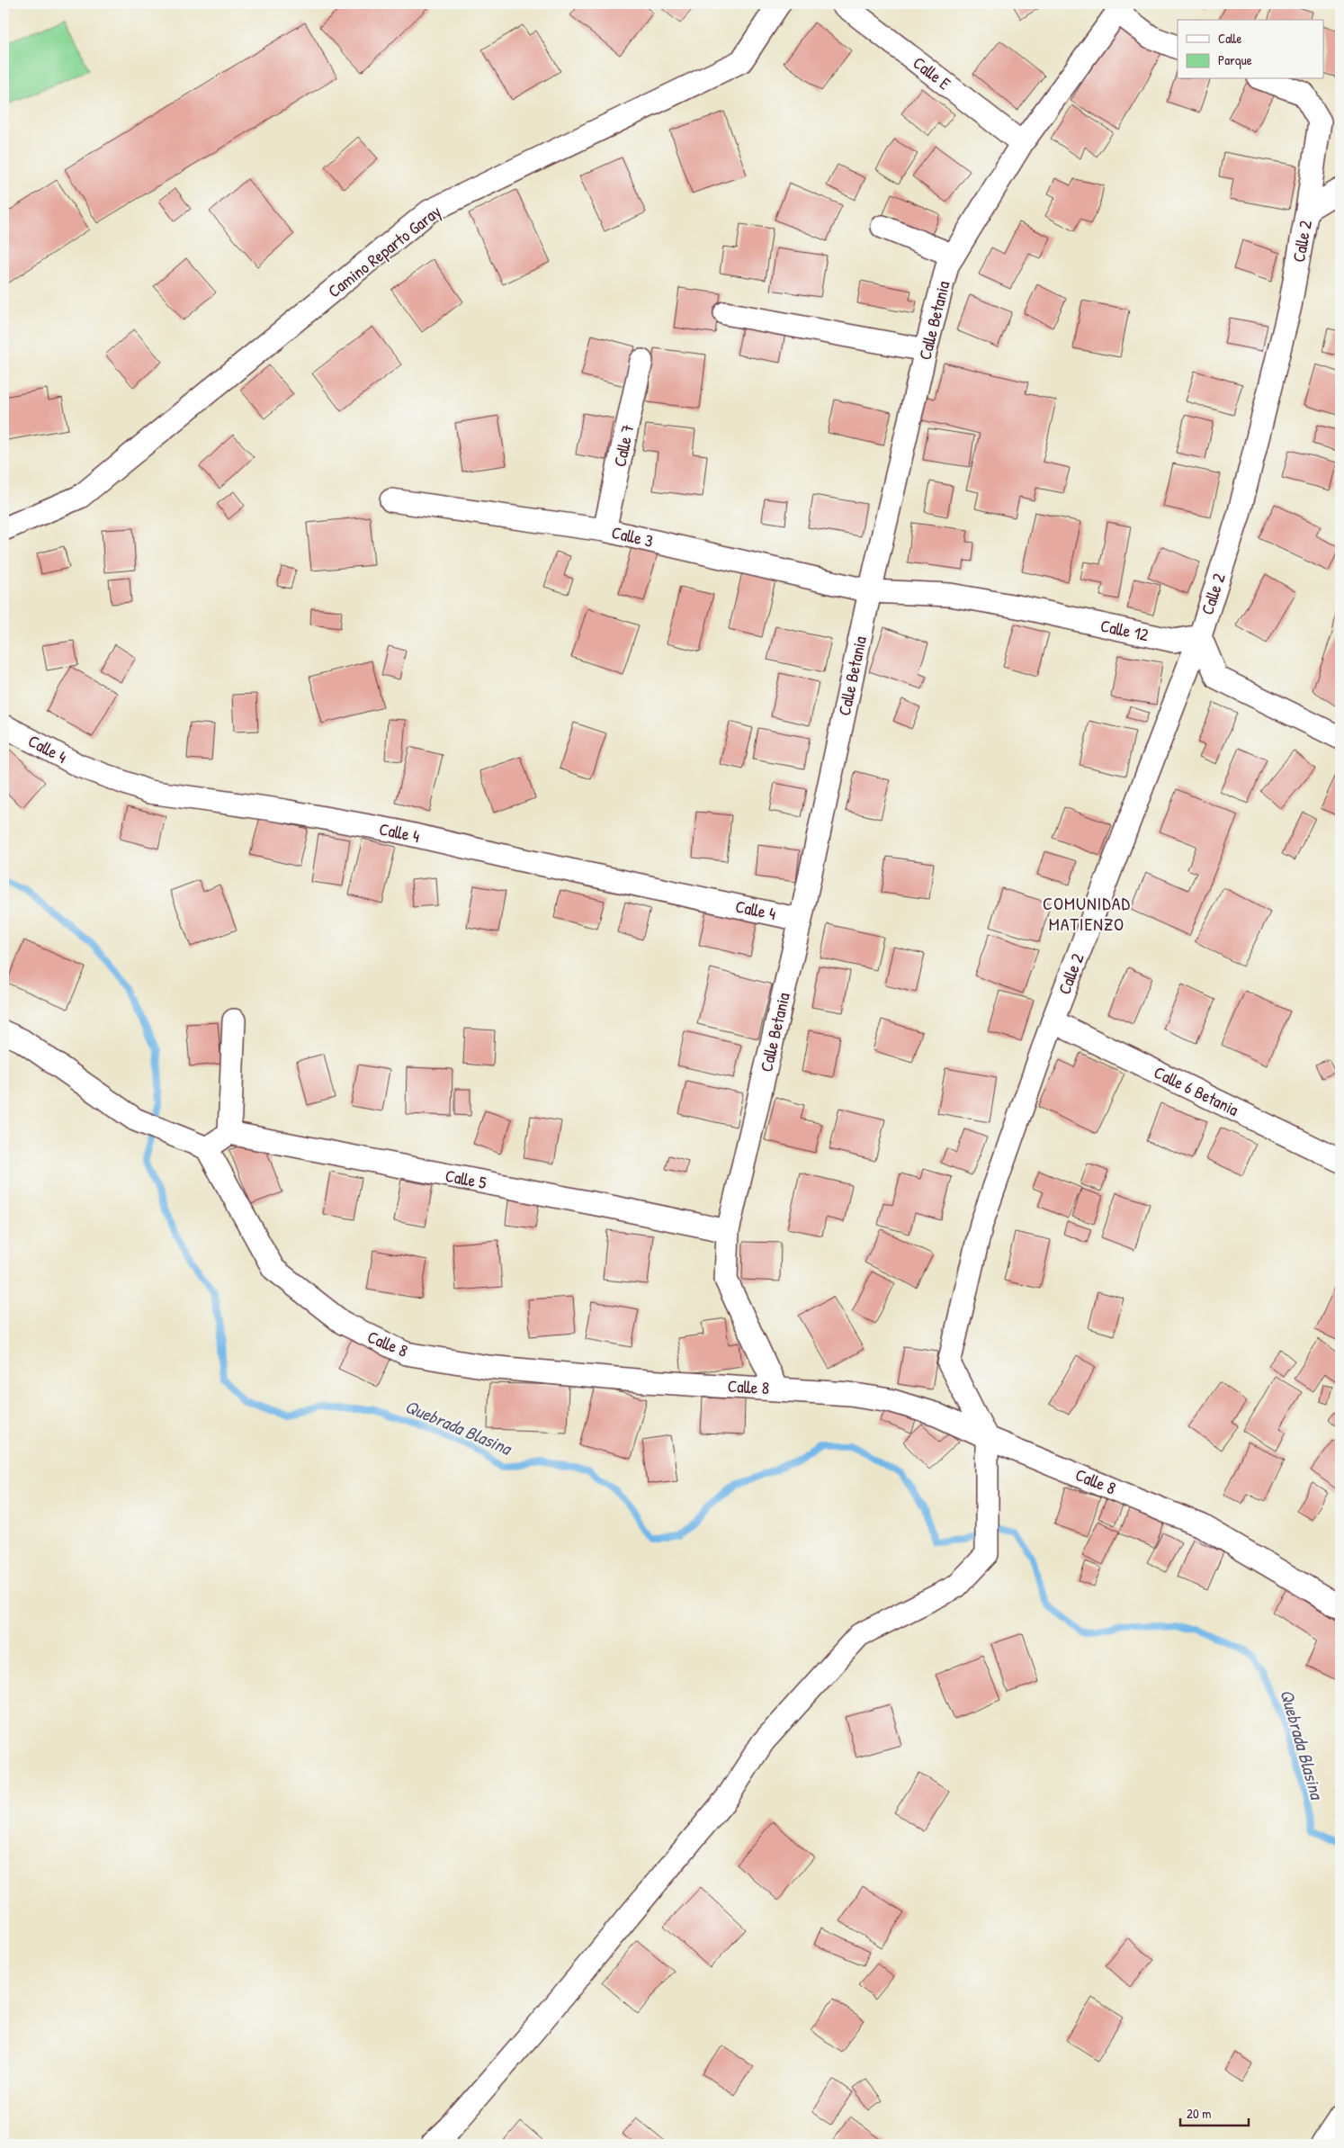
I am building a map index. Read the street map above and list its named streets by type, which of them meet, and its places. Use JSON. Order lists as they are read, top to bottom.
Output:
{
  "streets": {
    "street": [
      "Calle E",
      "Calle 2",
      "Camino Reparto Garay",
      "Calle Betania",
      "Calle 7",
      "Calle 3",
      "Calle 12",
      "Calle 4",
      "Calle 6 Betania",
      "Calle 5",
      "Calle 8"
    ]
  },
  "crossings": [
    ["Calle E", "Calle Betania"],
    ["Calle 2", "Calle 12"],
    ["Calle 2", "Calle 6 Betania"],
    ["Calle 2", "Calle 8"],
    ["Calle Betania", "Calle 3"],
    ["Calle Betania", "Calle 12"],
    ["Calle Betania", "Calle 4"],
    ["Calle Betania", "Calle 5"],
    ["Calle Betania", "Calle 8"],
    ["Calle 7", "Calle 3"],
    ["Calle 3", "Calle 12"]
  ],
  "districts": ["COMUNIDAD MATIENZO"],
  "water": ["Quebrada Blasina"],
  "legend": ["Calle", "Parque"],
  "scale_bar": "20 m"
}
